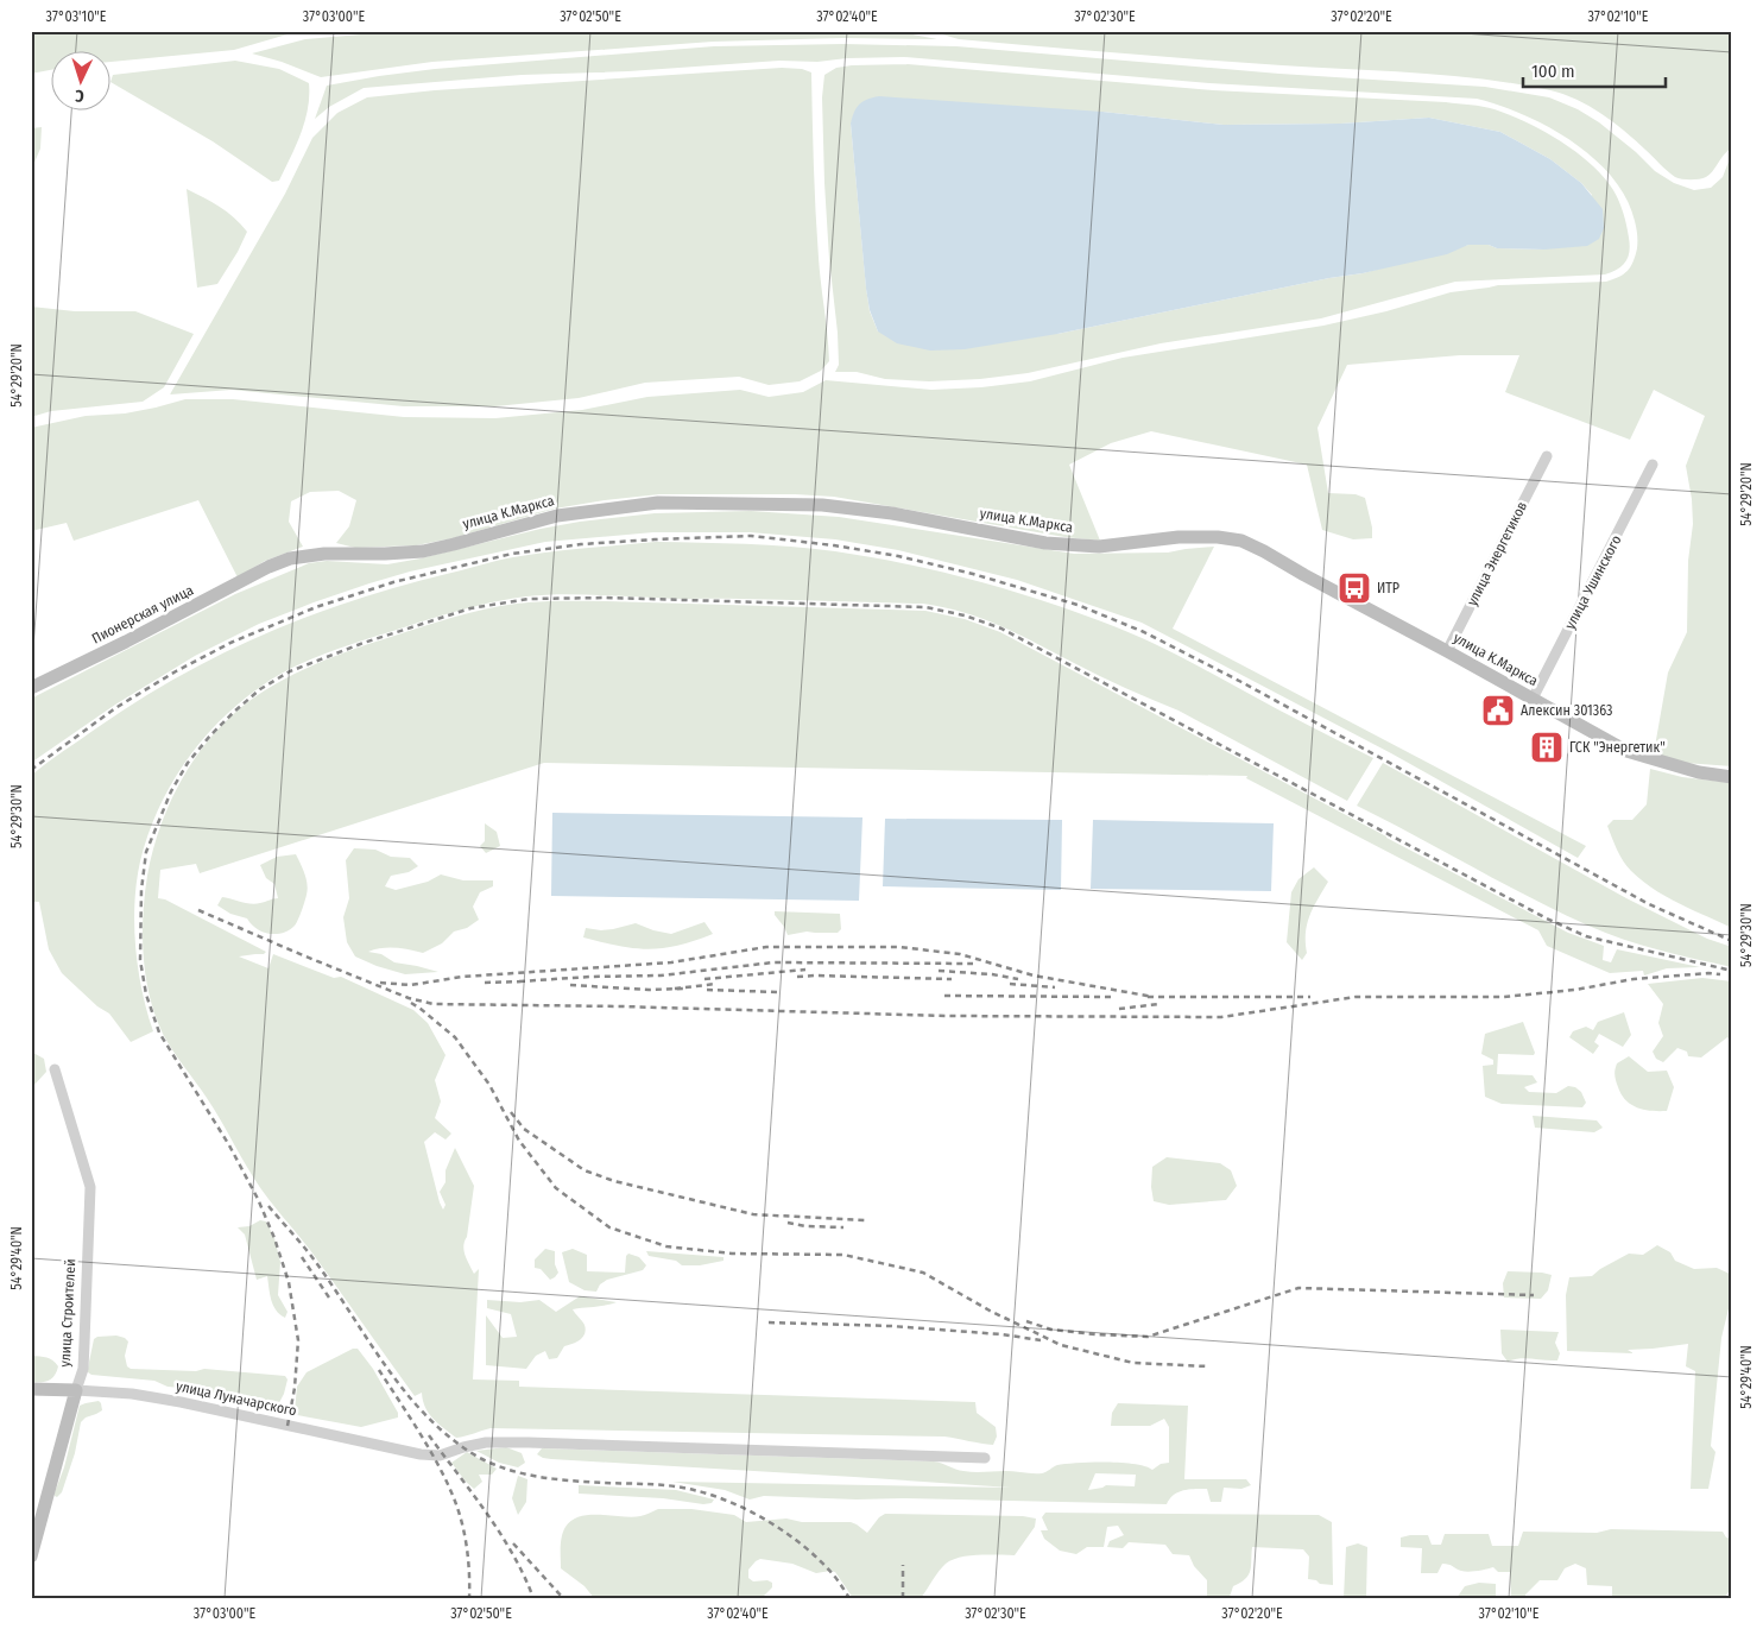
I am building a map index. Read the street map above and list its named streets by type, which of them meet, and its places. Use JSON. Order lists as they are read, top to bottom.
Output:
{
  "streets": {
    "main road": [
      "улица К.Маркса",
      "Пионерская улица",
      "улица Строителей",
      "улица Луначарского"
    ],
    "street": ["улица Энергетиков", "улица Ушинского"]
  },
  "crossings": [
    ["улица К.Маркса", "улица Энергетиков"],
    ["улица К.Маркса", "улица Ушинского"],
    ["улица К.Маркса", "Пионерская улица"],
    ["улица Строителей", "улица Луначарского"]
  ],
  "places": {
    "bus stop": ["ИТР"],
    "public building": ["Алексин 301363"],
    "building": ["ГСК \"Энергетик\""]
  },
  "scale_bar": "100 m",
  "north": "bottom",
  "coordinates": [
    "37°03'10\"E",
    "37°03'00\"E",
    "37°02'50\"E",
    "37°02'40\"E",
    "37°02'30\"E",
    "37°02'20\"E",
    "37°02'10\"E",
    "54°29'20\"N",
    "54°29'30\"N",
    "54°29'40\"N"
  ]
}
